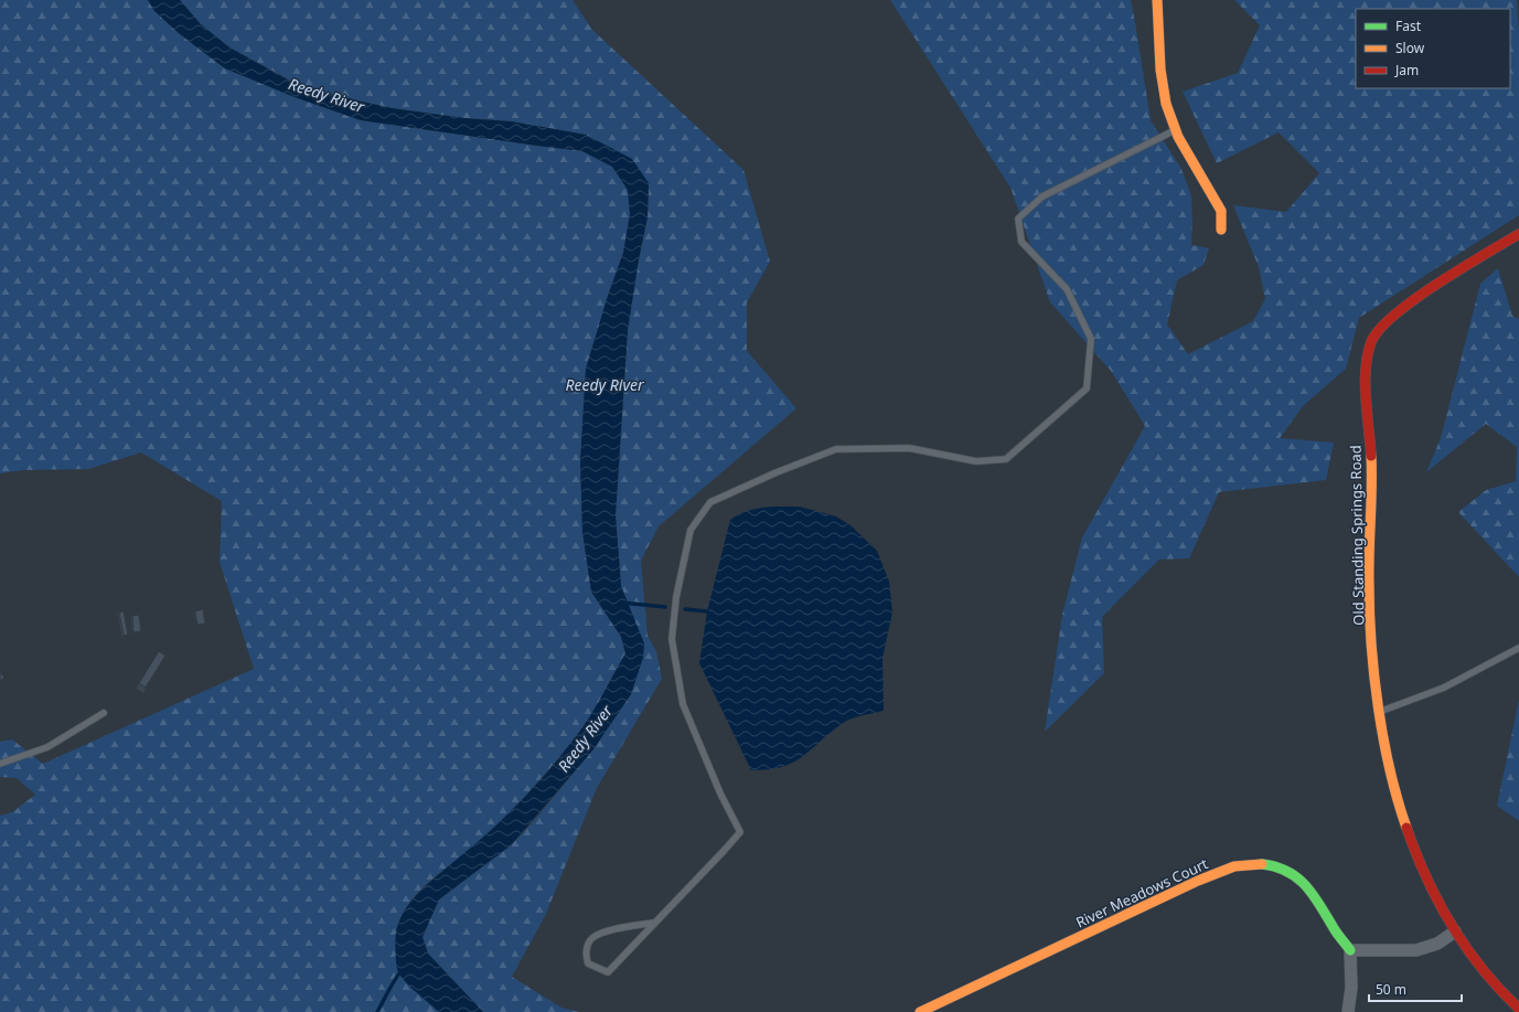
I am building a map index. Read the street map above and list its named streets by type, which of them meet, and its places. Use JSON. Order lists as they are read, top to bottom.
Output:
{
  "streets": {
    "street": ["Old Standing Springs Road", "River Meadows Court"]
  },
  "water": ["Reedy River"],
  "legend": ["Fast", "Slow", "Jam"],
  "scale_bar": "50 m"
}
